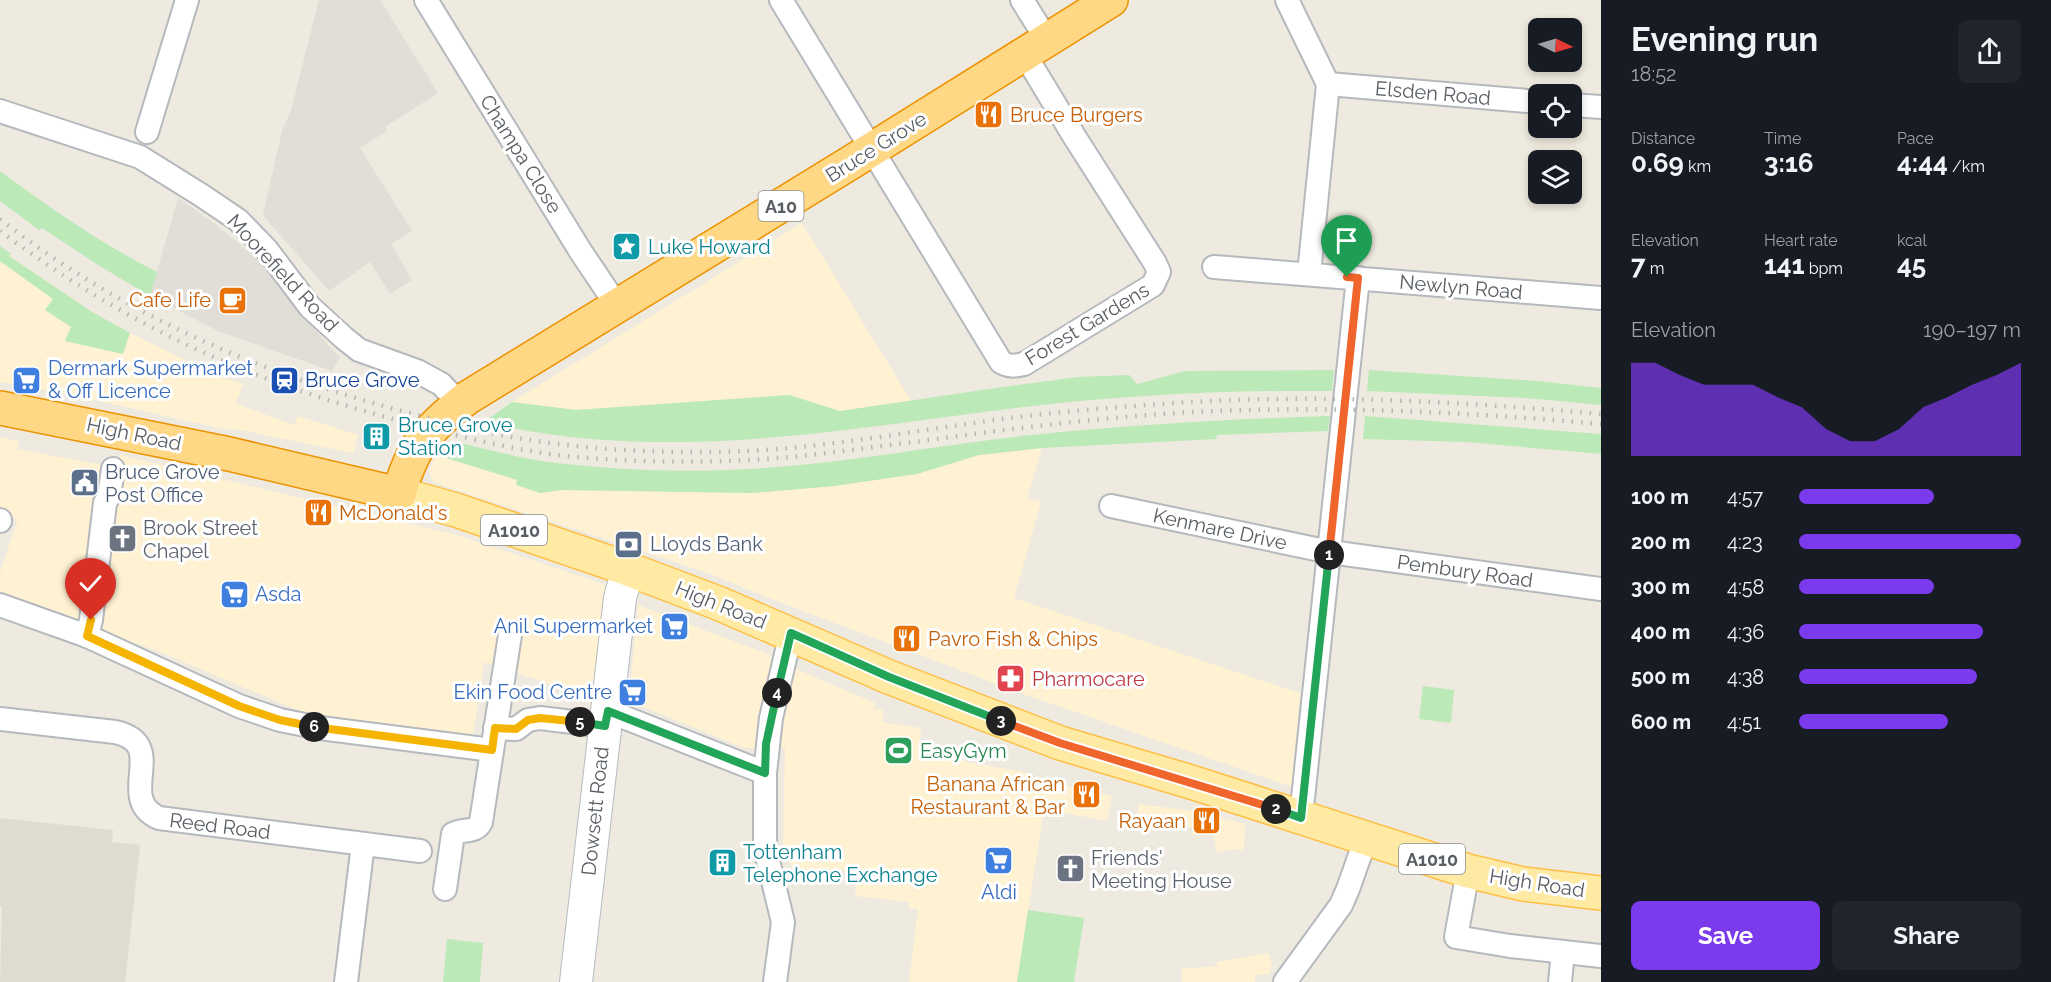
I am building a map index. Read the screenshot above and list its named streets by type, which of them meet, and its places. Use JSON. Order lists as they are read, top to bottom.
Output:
{
  "streets": {
    "highway": ["Bruce Grove", "A10", "High Road"],
    "main road": ["A1010"],
    "street": [
      "Elsden Road",
      "Champa Close",
      "Moorefield Road",
      "Newlyn Road",
      "Forest Gardens",
      "Kenmare Drive",
      "Pembury Road",
      "Dowsett Road",
      "Reed Road"
    ]
  },
  "crossings": [
    ["Bruce Grove", "Champa Close"],
    ["Bruce Grove", "Moorefield Road"],
    ["Bruce Grove", "Forest Gardens"],
    ["Bruce Grove", "High Road"],
    ["High Road", "Dowsett Road"],
    ["Kenmare Drive", "Pembury Road"]
  ],
  "places": {
    "restaurant": [
      "Bruce Burgers",
      "McDonald's",
      "Pavro Fish & Chips",
      "Banana African Restaurant & Bar",
      "Rayaan"
    ],
    "place": ["Luke Howard"],
    "cafe": ["Cafe Life"],
    "supermarket": [
      "Dermark Supermarket & Off Licence",
      "Asda",
      "Anil Supermarket",
      "Ekin Food Centre",
      "Aldi"
    ],
    "station": ["Bruce Grove"],
    "building": ["Bruce Grove Station", "Tottenham Telephone Exchange"],
    "public building": ["Bruce Grove Post Office"],
    "church": ["Brook Street Chapel", "Friends' Meeting House"],
    "bank": ["Lloyds Bank"],
    "pharmacy": ["Pharmocare"],
    "sports": ["EasyGym"]
  },
  "north": "right",
  "page": {
    "heading": ["Evening run", "18:52"],
    "stats": [
      ["Distance", "0.69 km"],
      ["Time", "3:16"],
      ["Pace", "4:44 /km"],
      ["Elevation", "7 m"],
      ["Heart rate", "141 bpm"],
      ["kcal", "45"]
    ],
    "chart": ["Elevation", "190–197 m"],
    "list": [
      {
        "name": "100 m",
        "note": "4:57"
      },
      {
        "name": "200 m",
        "note": "4:23"
      },
      {
        "name": "300 m",
        "note": "4:58"
      },
      {
        "name": "400 m",
        "note": "4:36"
      },
      {
        "name": "500 m",
        "note": "4:38"
      },
      {
        "name": "600 m",
        "note": "4:51"
      }
    ],
    "pins": [
      "1",
      "4",
      "3",
      "5",
      "6",
      "2"
    ],
    "buttons": ["Save", "Share"]
  }
}
